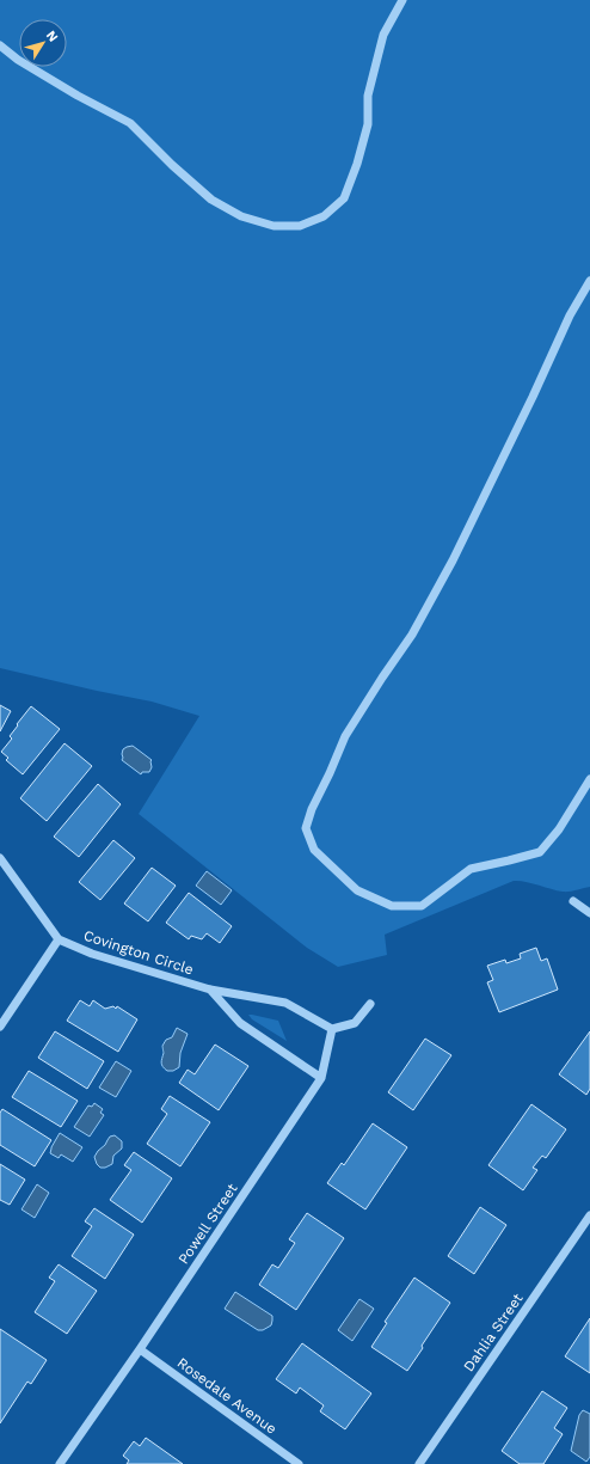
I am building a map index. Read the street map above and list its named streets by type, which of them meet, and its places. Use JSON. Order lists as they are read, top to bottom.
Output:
{
  "streets": {
    "street": [
      "Covington Circle",
      "Powell Street",
      "Dahlia Street",
      "Rosedale Avenue"
    ]
  },
  "crossings": [
    ["Covington Circle", "Powell Street"],
    ["Powell Street", "Rosedale Avenue"]
  ],
  "north": "top right"
}
